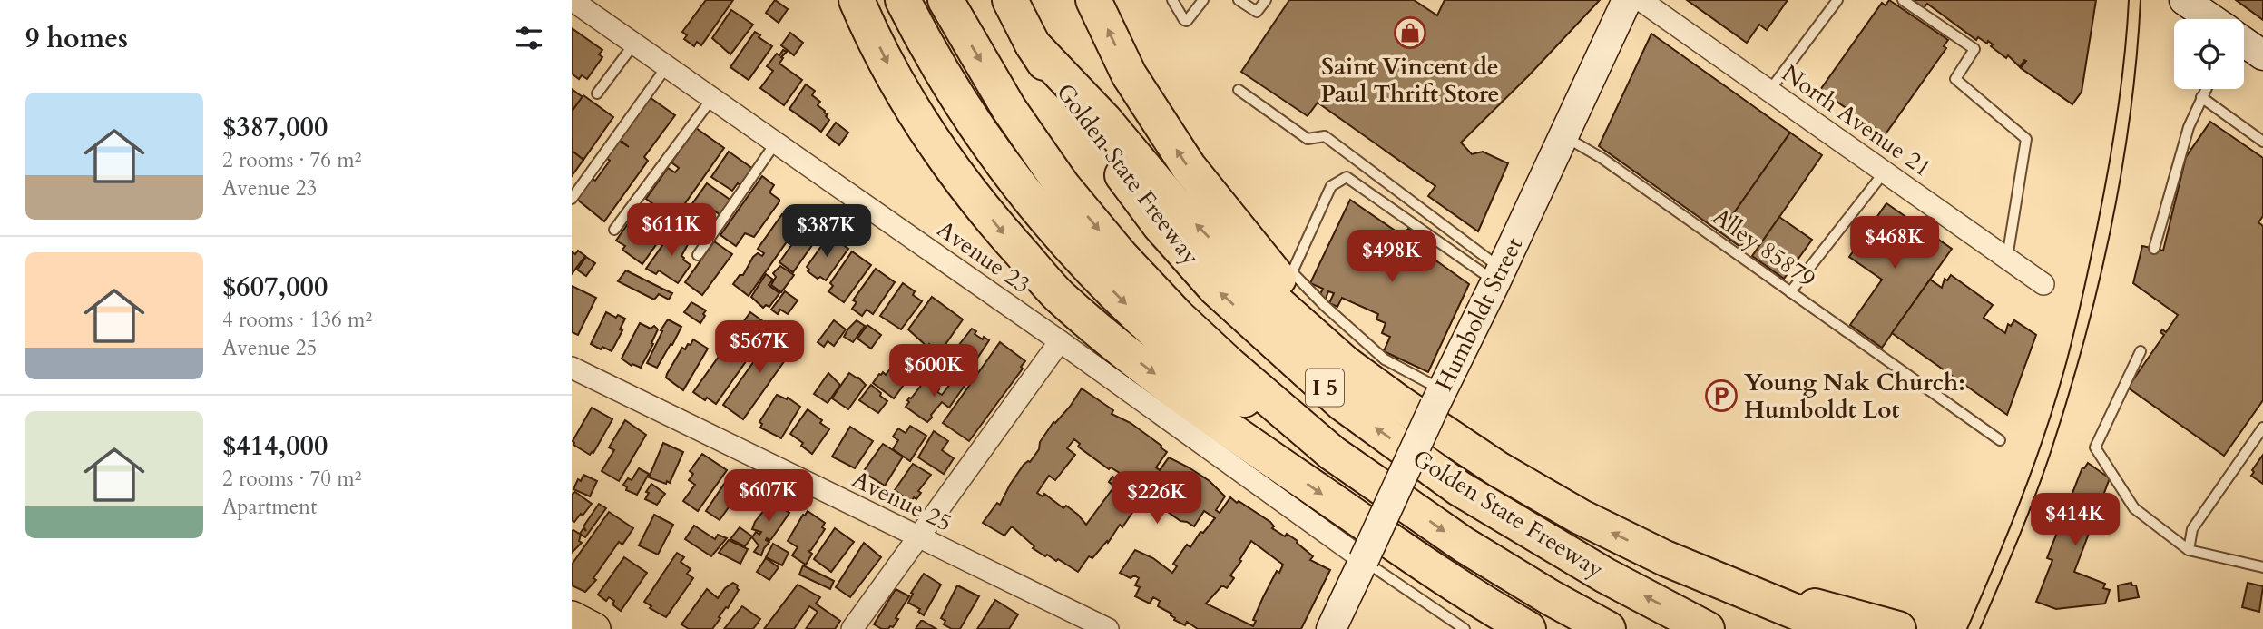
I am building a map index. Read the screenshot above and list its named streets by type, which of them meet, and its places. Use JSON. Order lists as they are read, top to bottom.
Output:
{
  "streets": {
    "highway": ["Golden State Freeway", "I 5"],
    "street": [
      "North Avenue 21",
      "Avenue 23",
      "Humboldt Street",
      "Avenue 25"
    ],
    "lane": ["Alley 85879"]
  },
  "crossings": [
    ["Alley 85879", "Humboldt Street"],
    ["Avenue 23", "Humboldt Street"]
  ],
  "places": {
    "shop": ["Saint Vincent de Paul Thrift Store"],
    "parking": ["Young Nak Church: Humboldt Lot"]
  },
  "page": {
    "heading": "9 homes",
    "list": [
      {
        "name": "$387,000",
        "note": "2 rooms · 76 m² · Avenue 23"
      },
      {
        "name": "$607,000",
        "note": "4 rooms · 136 m² · Avenue 25"
      },
      {
        "name": "$414,000",
        "note": "2 rooms · 70 m² · Apartment"
      }
    ],
    "price": [
      "$611K",
      "$387K",
      "$468K",
      "$498K",
      "$567K",
      "$600K",
      "$607K",
      "$226K",
      "$414K"
    ]
  }
}
